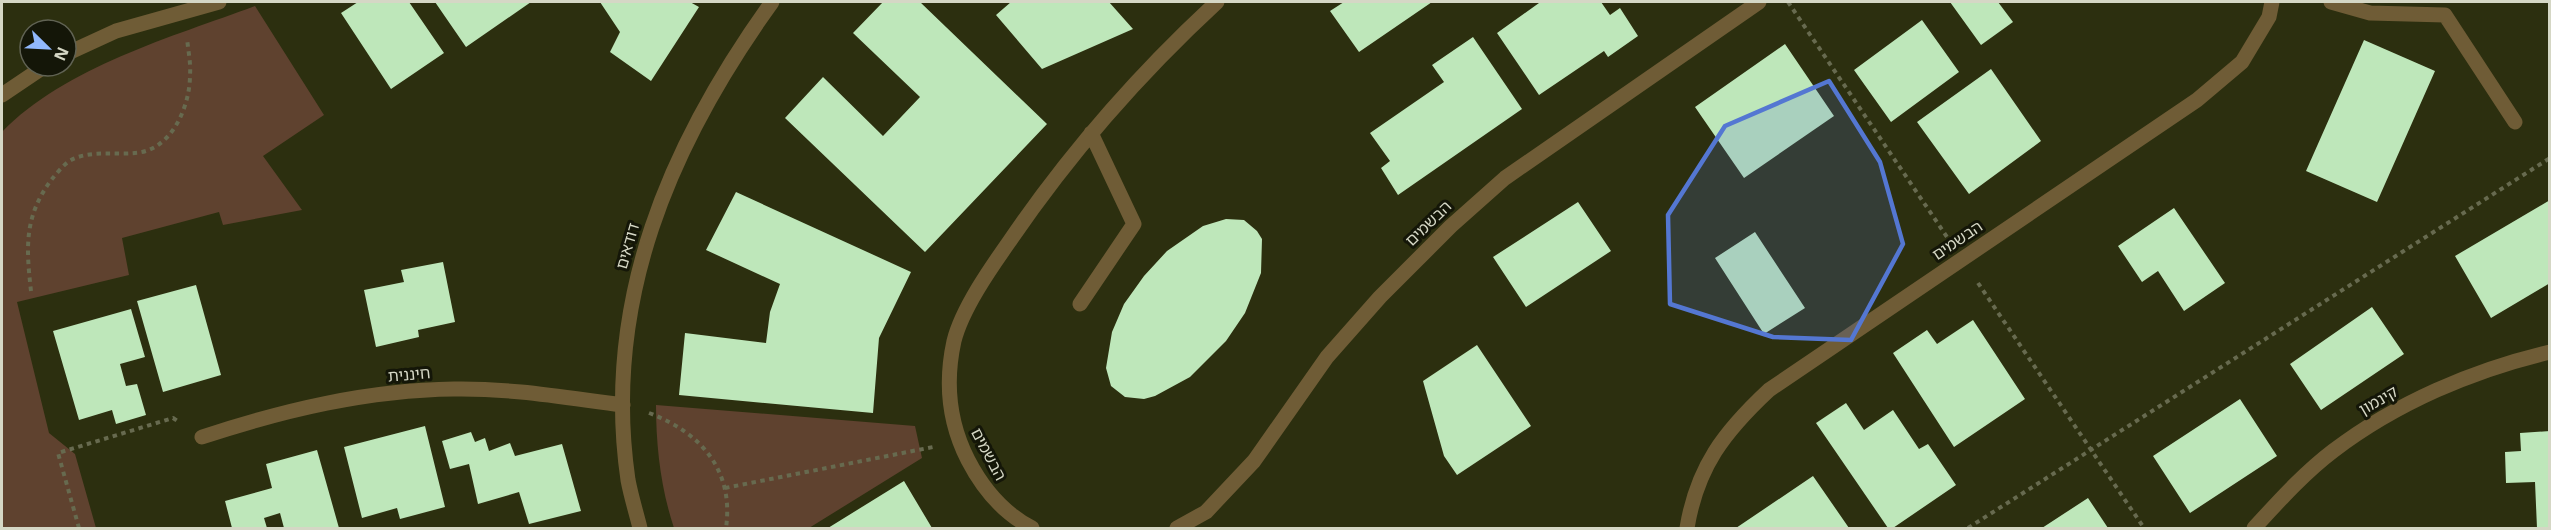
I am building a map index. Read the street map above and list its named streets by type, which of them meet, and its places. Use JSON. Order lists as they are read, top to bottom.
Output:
{
  "streets": {
    "street": [
      "הבשמים",
      "דודאים",
      "חיננית",
      "קינמון"
    ]
  },
  "crossings": [
    ["דודאים", "חיננית"]
  ],
  "north": "bottom right"
}
